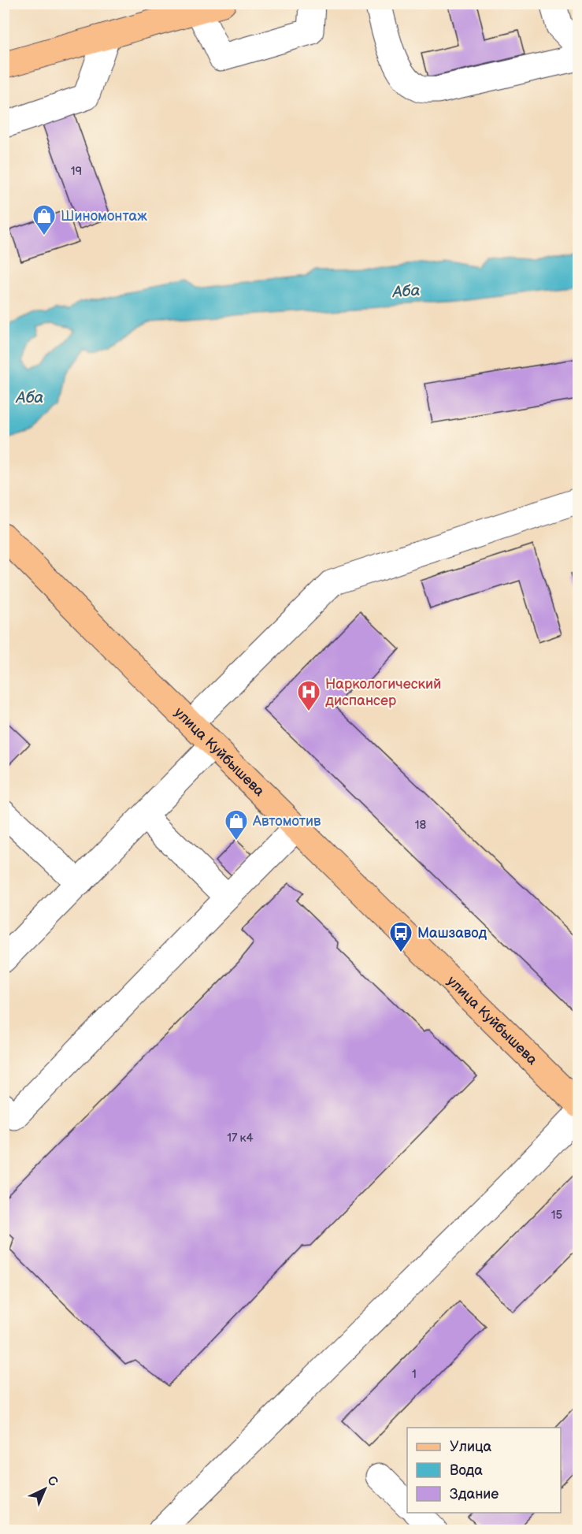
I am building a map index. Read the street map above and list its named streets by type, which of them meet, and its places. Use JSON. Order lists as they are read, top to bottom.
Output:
{
  "streets": {
    "main road": ["улица Куйбышева"]
  },
  "water": ["Аба"],
  "places": {
    "shop": ["Шиномонтаж", "Автомотив"],
    "hospital": ["Наркологический диспансер"],
    "bus stop": ["Машзавод"]
  },
  "house_numbers": [
    "19",
    "18",
    "17 к4",
    "15",
    "1"
  ],
  "legend": ["Улица", "Вода", "Здание"],
  "north": "top right"
}
